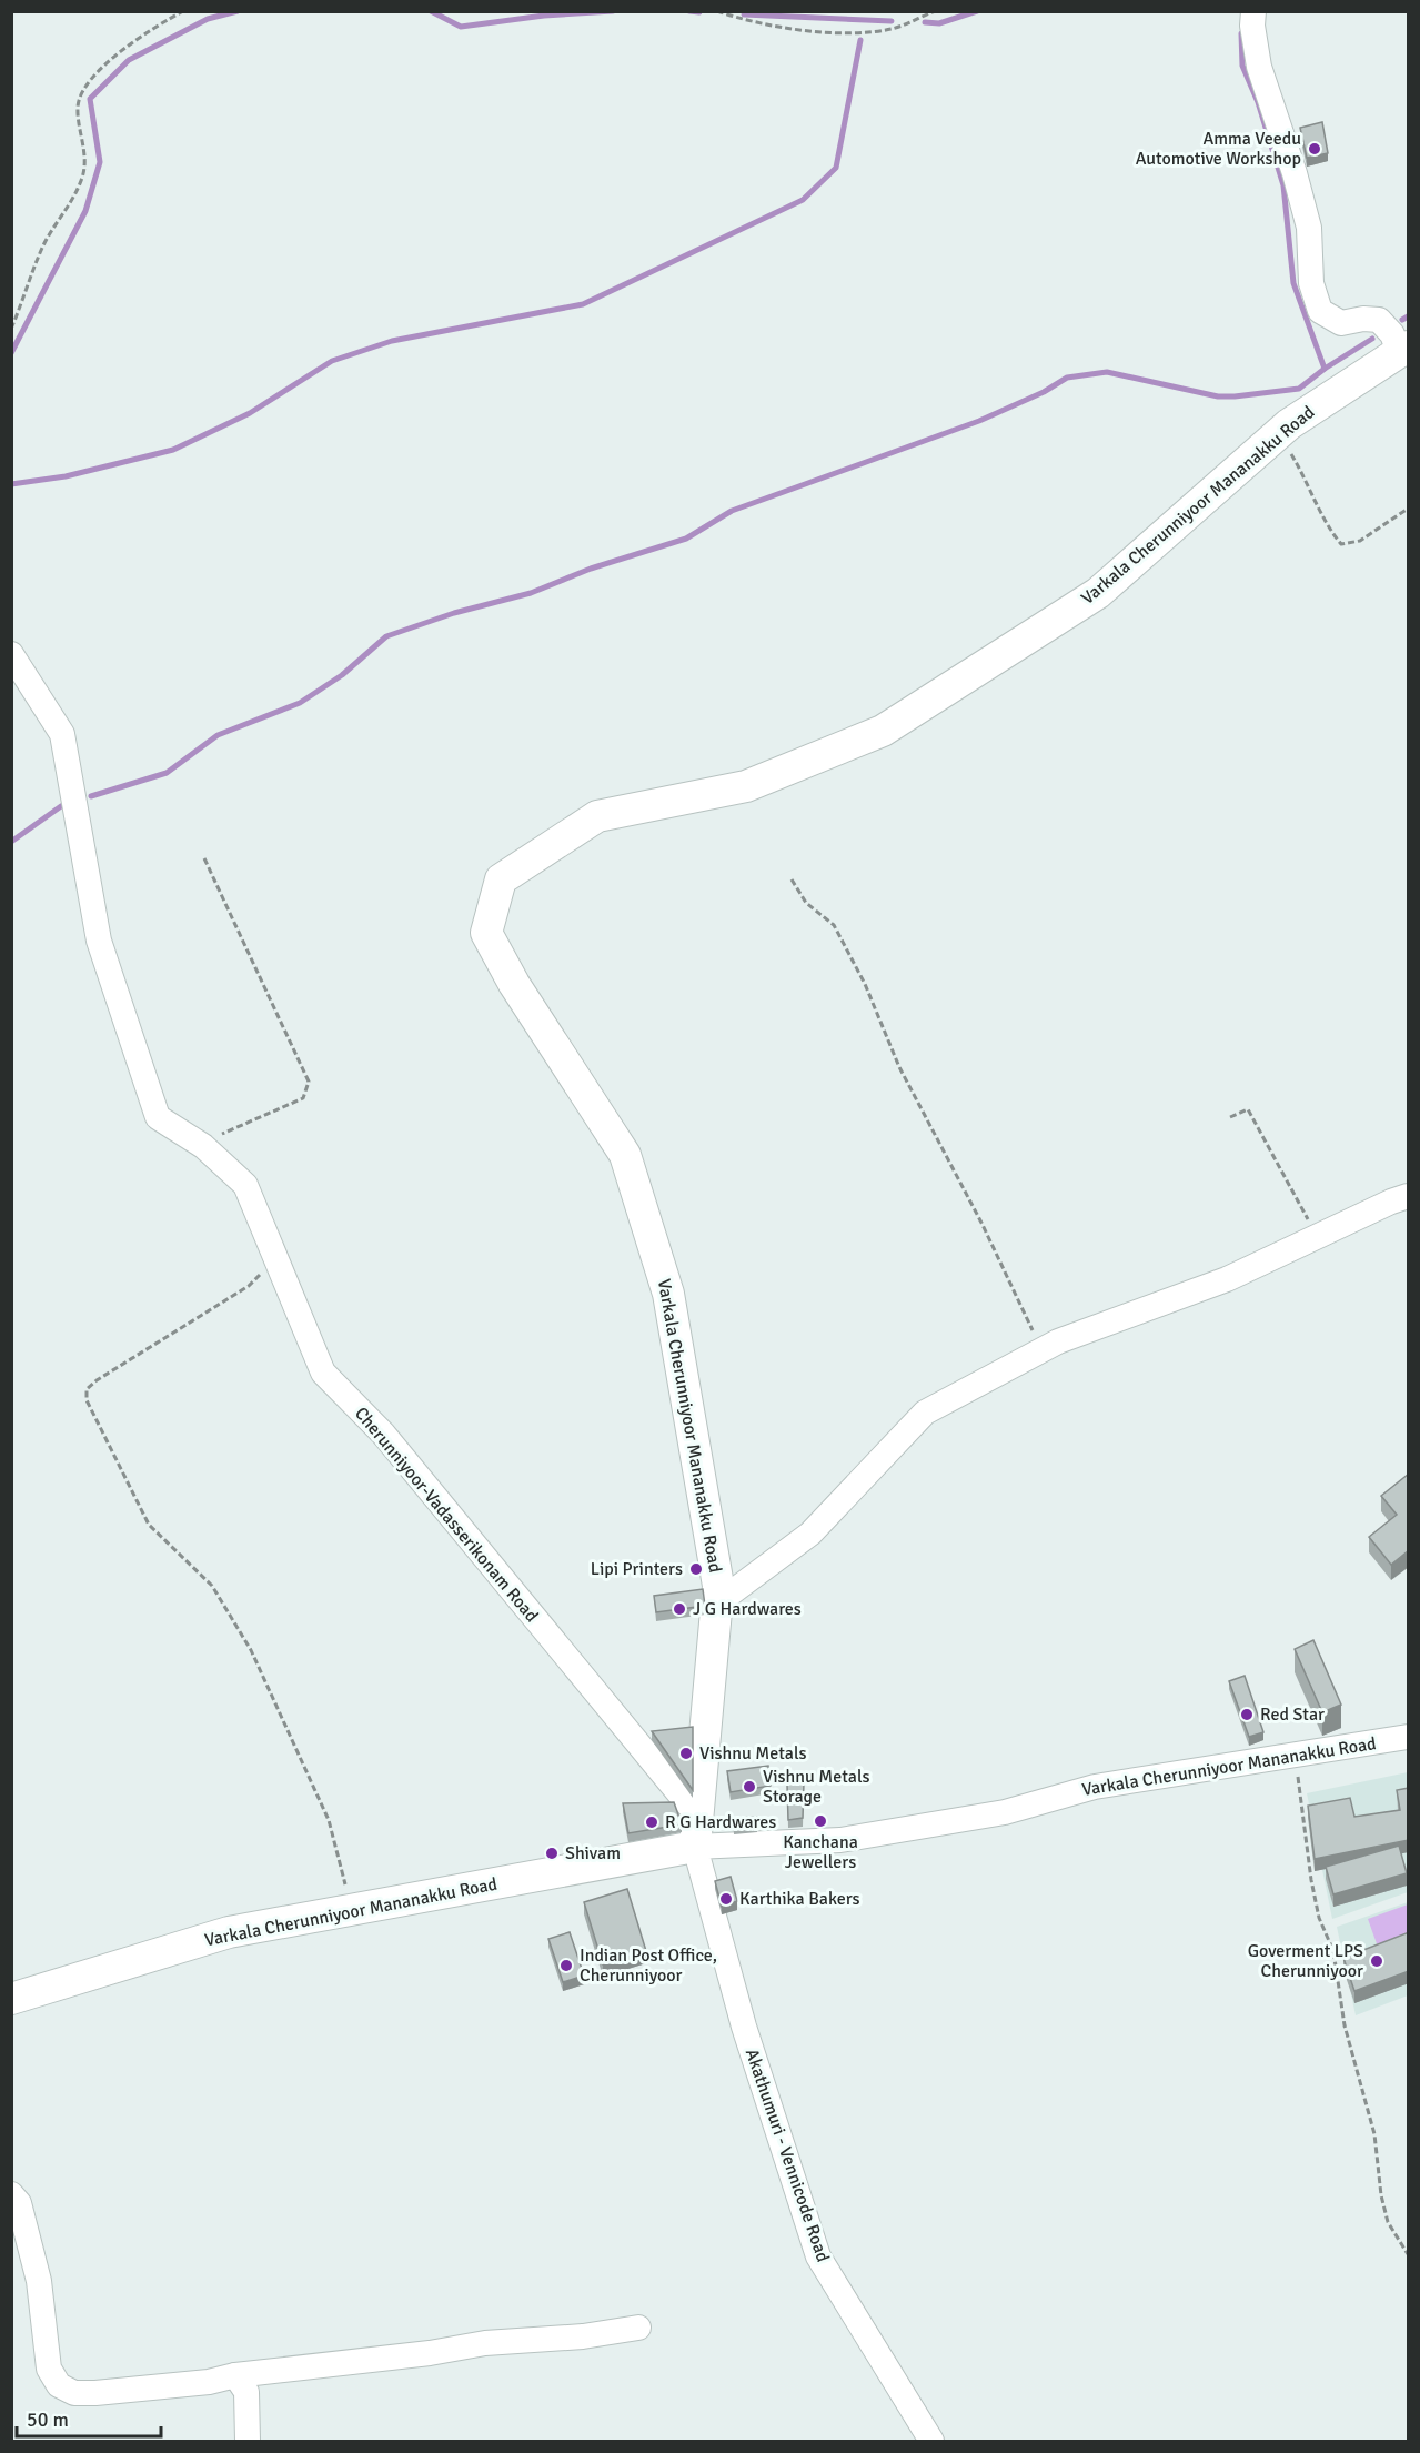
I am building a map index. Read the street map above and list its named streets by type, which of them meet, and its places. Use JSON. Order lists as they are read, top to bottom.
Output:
{
  "streets": {
    "main road": ["Varkala Cherunniyoor Mananakku Road"],
    "street": ["Cherunniyoor-Vadasserikonam Road", "Akathumuri - Vennicode Road"]
  },
  "crossings": [
    ["Varkala Cherunniyoor Mananakku Road", "Cherunniyoor-Vadasserikonam Road"],
    ["Varkala Cherunniyoor Mananakku Road", "Akathumuri - Vennicode Road"],
    ["Cherunniyoor-Vadasserikonam Road", "Akathumuri - Vennicode Road"]
  ],
  "places": [
    "Amma Veedu Automotive Workshop",
    "Lipi Printers",
    "J G Hardwares",
    "Red Star",
    "Vishnu Metals",
    "Vishnu Metals Storage",
    "Kanchana Jewellers",
    "R G Hardwares",
    "Shivam",
    "Karthika Bakers",
    "Goverment LPS Cherunniyoor",
    "Indian Post Office, Cherunniyoor"
  ],
  "scale_bar": "50 m"
}
